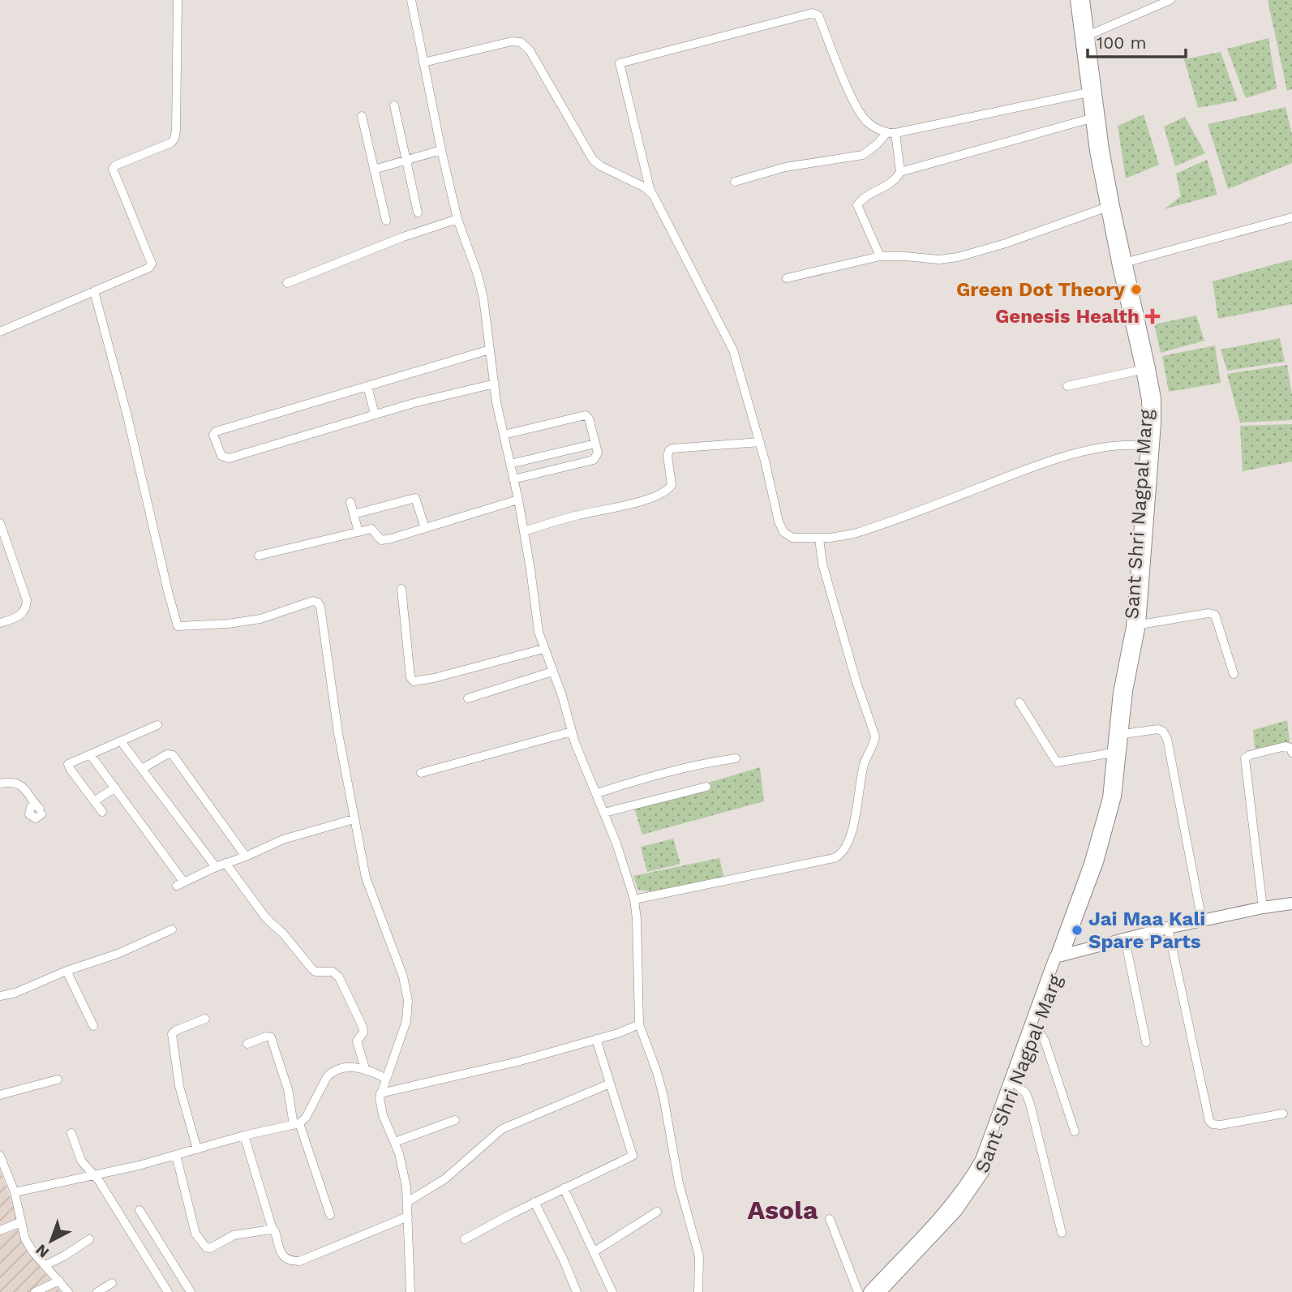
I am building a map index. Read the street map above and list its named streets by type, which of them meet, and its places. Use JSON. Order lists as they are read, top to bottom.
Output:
{
  "streets": {
    "main road": ["Sant Shri Nagpal Marg"]
  },
  "districts": ["Asola"],
  "places": {
    "other": ["Green Dot Theory", "Jai Maa Kali Spare Parts"],
    "health": ["Genesis Health"]
  },
  "scale_bar": "100 m",
  "north": "bottom left"
}
